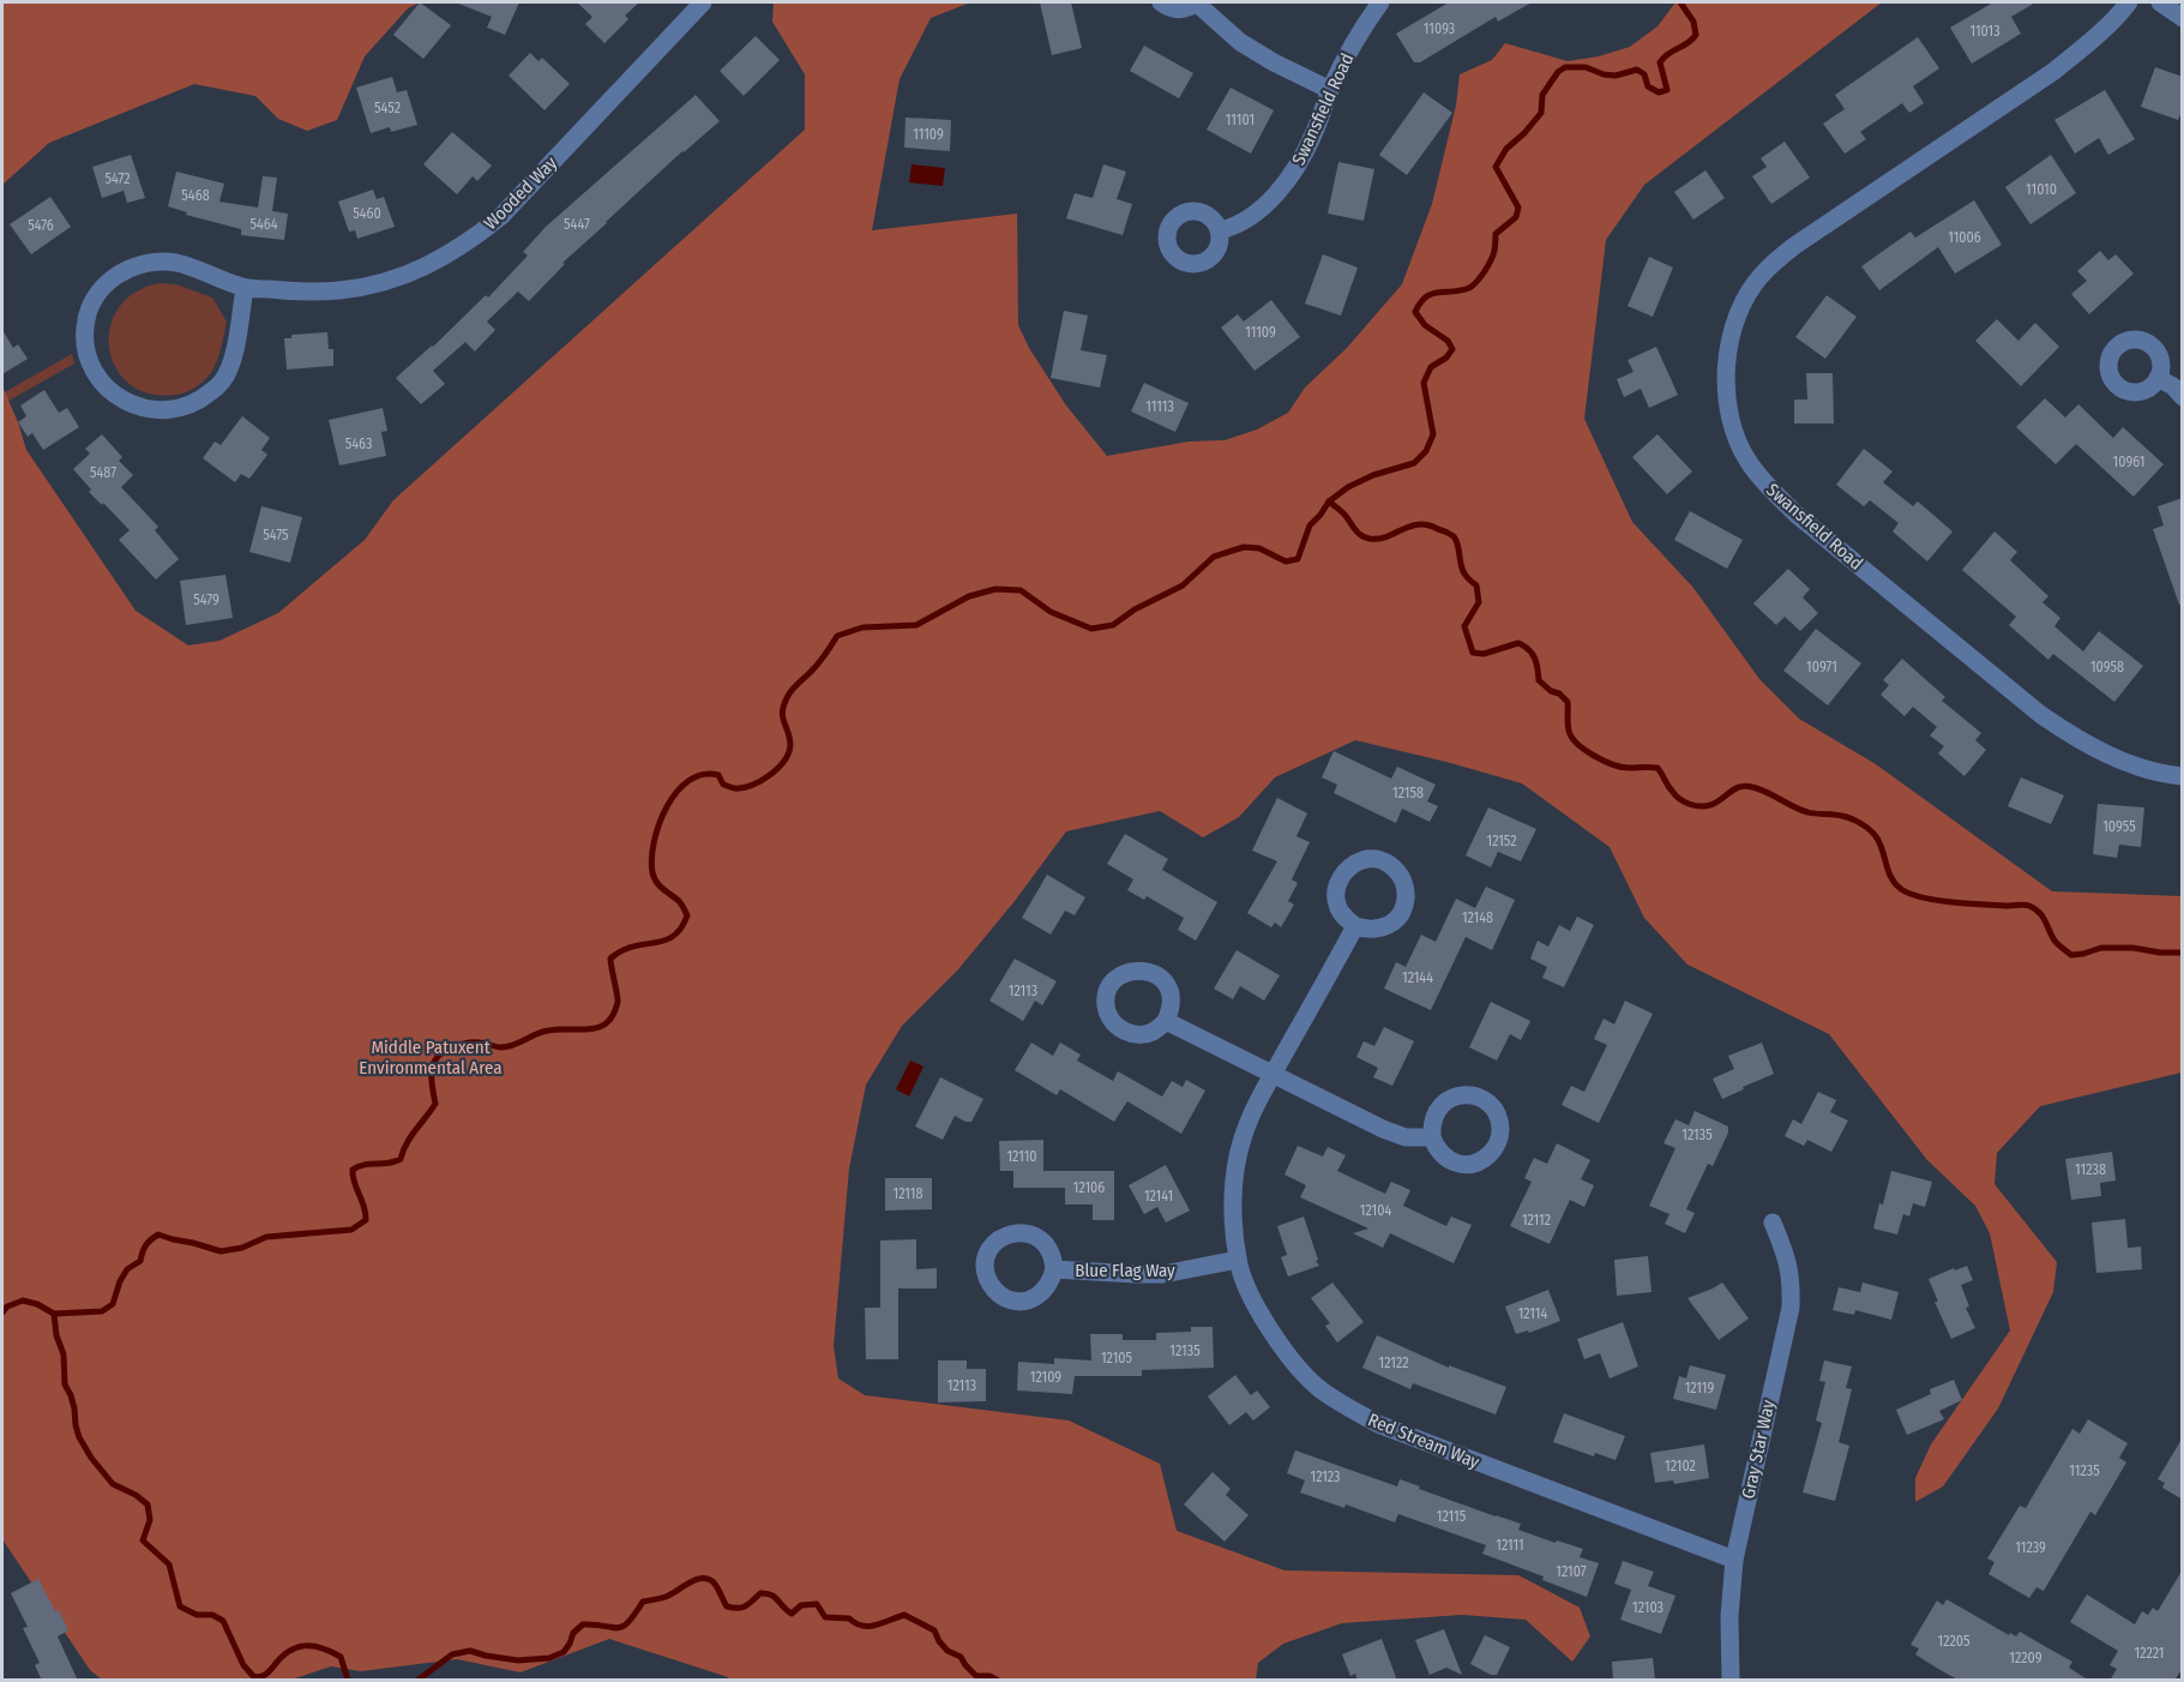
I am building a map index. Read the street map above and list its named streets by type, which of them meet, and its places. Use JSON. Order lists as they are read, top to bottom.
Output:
{
  "streets": {
    "street": [
      "Swansfield Road",
      "Wooded Way",
      "Blue Flag Way",
      "Red Stream Way",
      "Gray Star Way"
    ]
  },
  "crossings": [
    ["Blue Flag Way", "Red Stream Way"],
    ["Red Stream Way", "Gray Star Way"]
  ],
  "parks": ["Middle Patuxent Environmental Area"],
  "house_numbers": [
    "11093",
    "11013",
    "5452",
    "11101",
    "11109",
    "5472",
    "11010",
    "5468",
    "5460",
    "5464",
    "5447",
    "5476",
    "11006",
    "11109",
    "11113",
    "5463",
    "10961",
    "5487",
    "5475",
    "5479",
    "10971",
    "10958",
    "12158",
    "10955",
    "12152",
    "12148",
    "12144",
    "12113",
    "12135",
    "12110",
    "11238",
    "12106",
    "12118",
    "12141",
    "12104",
    "12112",
    "12114",
    "12135",
    "12105",
    "12122",
    "12109",
    "12113",
    "12119",
    "12102",
    "11235",
    "12123",
    "12115",
    "12111",
    "11239",
    "12107",
    "12103",
    "12205",
    "12221",
    "12209"
  ]
}
